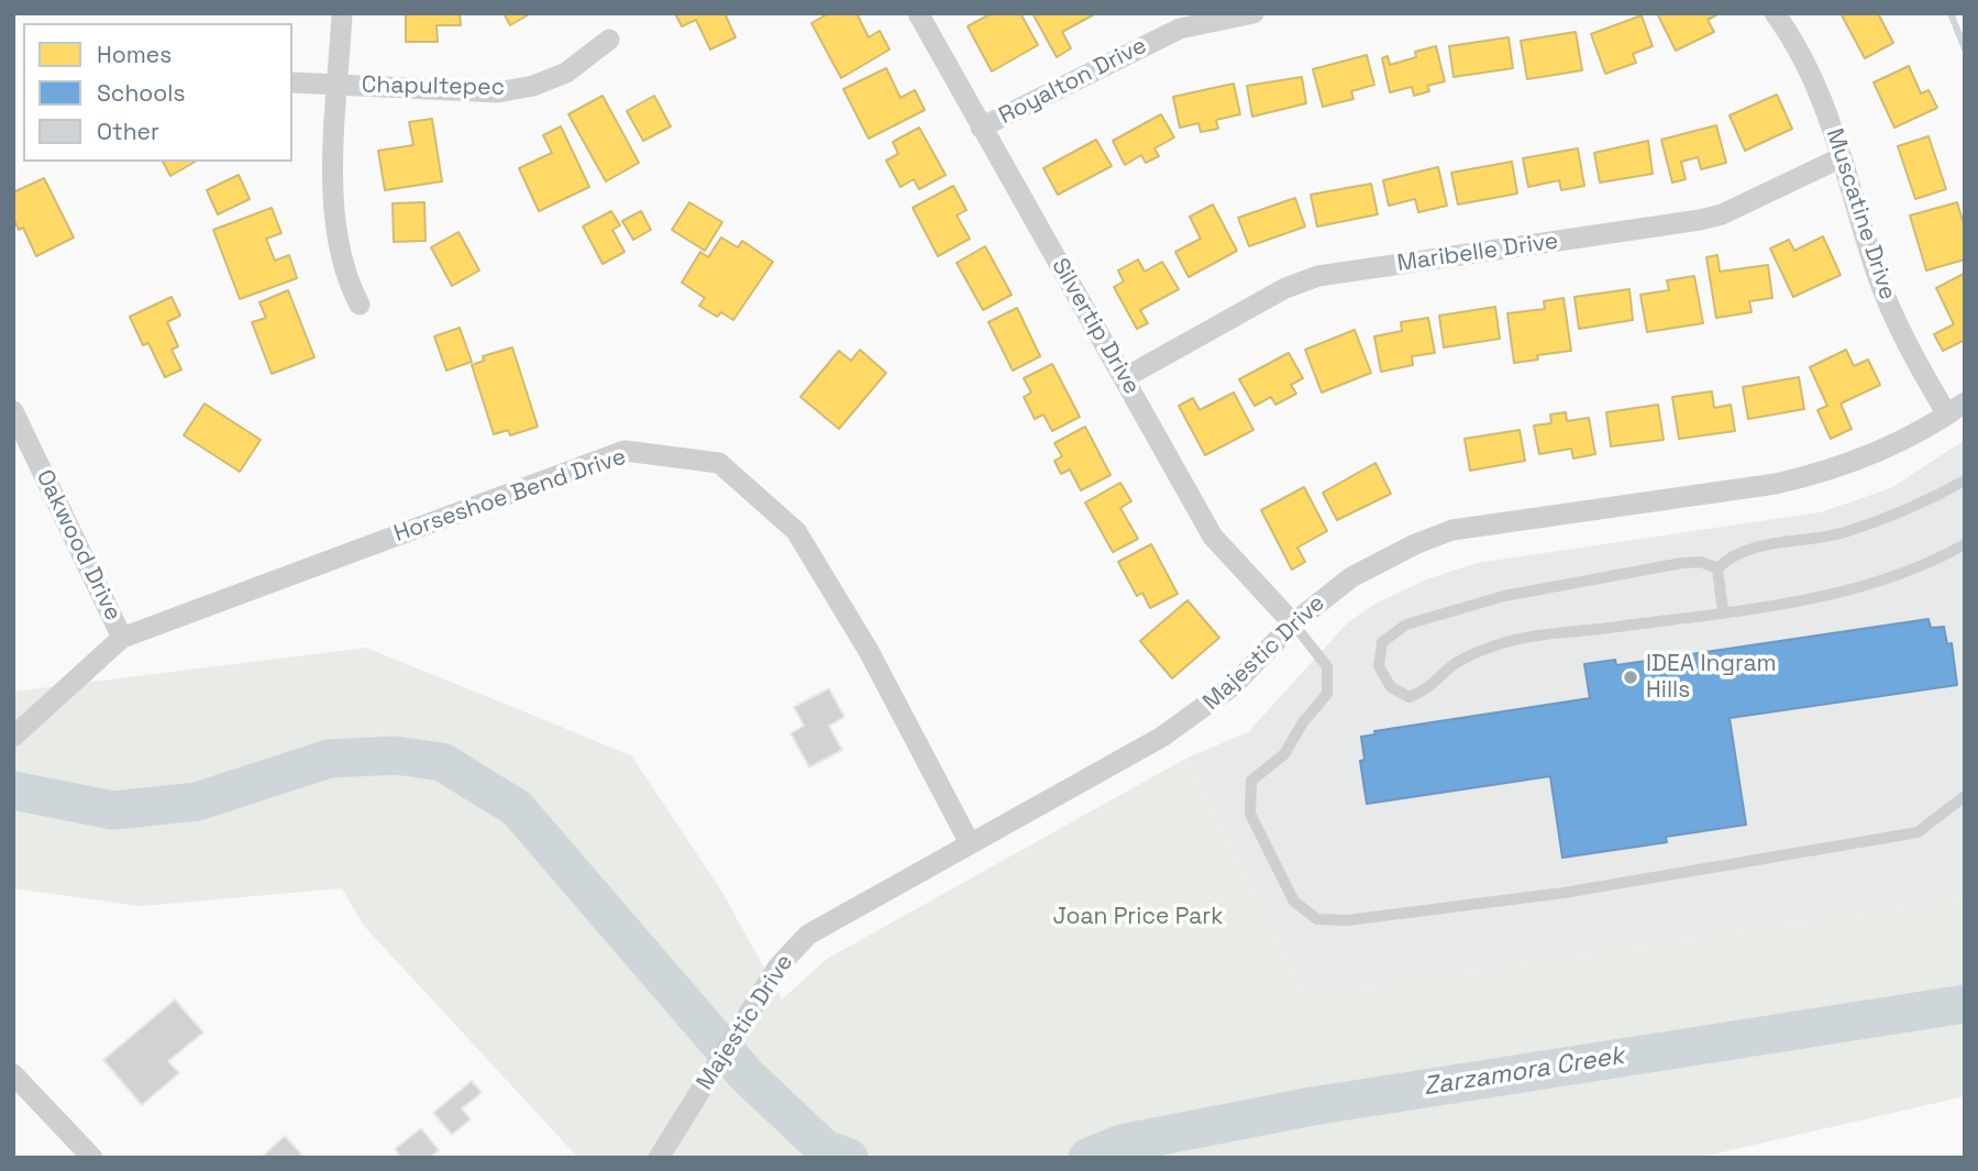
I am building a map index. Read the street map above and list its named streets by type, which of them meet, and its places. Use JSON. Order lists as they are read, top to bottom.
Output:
{
  "streets": {
    "street": [
      "Royalton Drive",
      "Chapultepec",
      "Muscatine Drive",
      "Maribelle Drive",
      "Silvertip Drive",
      "Horseshoe Bend Drive",
      "Oakwood Drive",
      "Majestic Drive"
    ]
  },
  "crossings": [
    ["Royalton Drive", "Silvertip Drive"],
    ["Muscatine Drive", "Maribelle Drive"],
    ["Muscatine Drive", "Majestic Drive"],
    ["Maribelle Drive", "Silvertip Drive"],
    ["Silvertip Drive", "Majestic Drive"],
    ["Horseshoe Bend Drive", "Oakwood Drive"],
    ["Horseshoe Bend Drive", "Majestic Drive"]
  ],
  "water": ["Zarzamora Creek"],
  "parks": ["Joan Price Park"],
  "places": ["IDEA Ingram Hills"],
  "legend": ["Homes", "Schools", "Other"]
}
